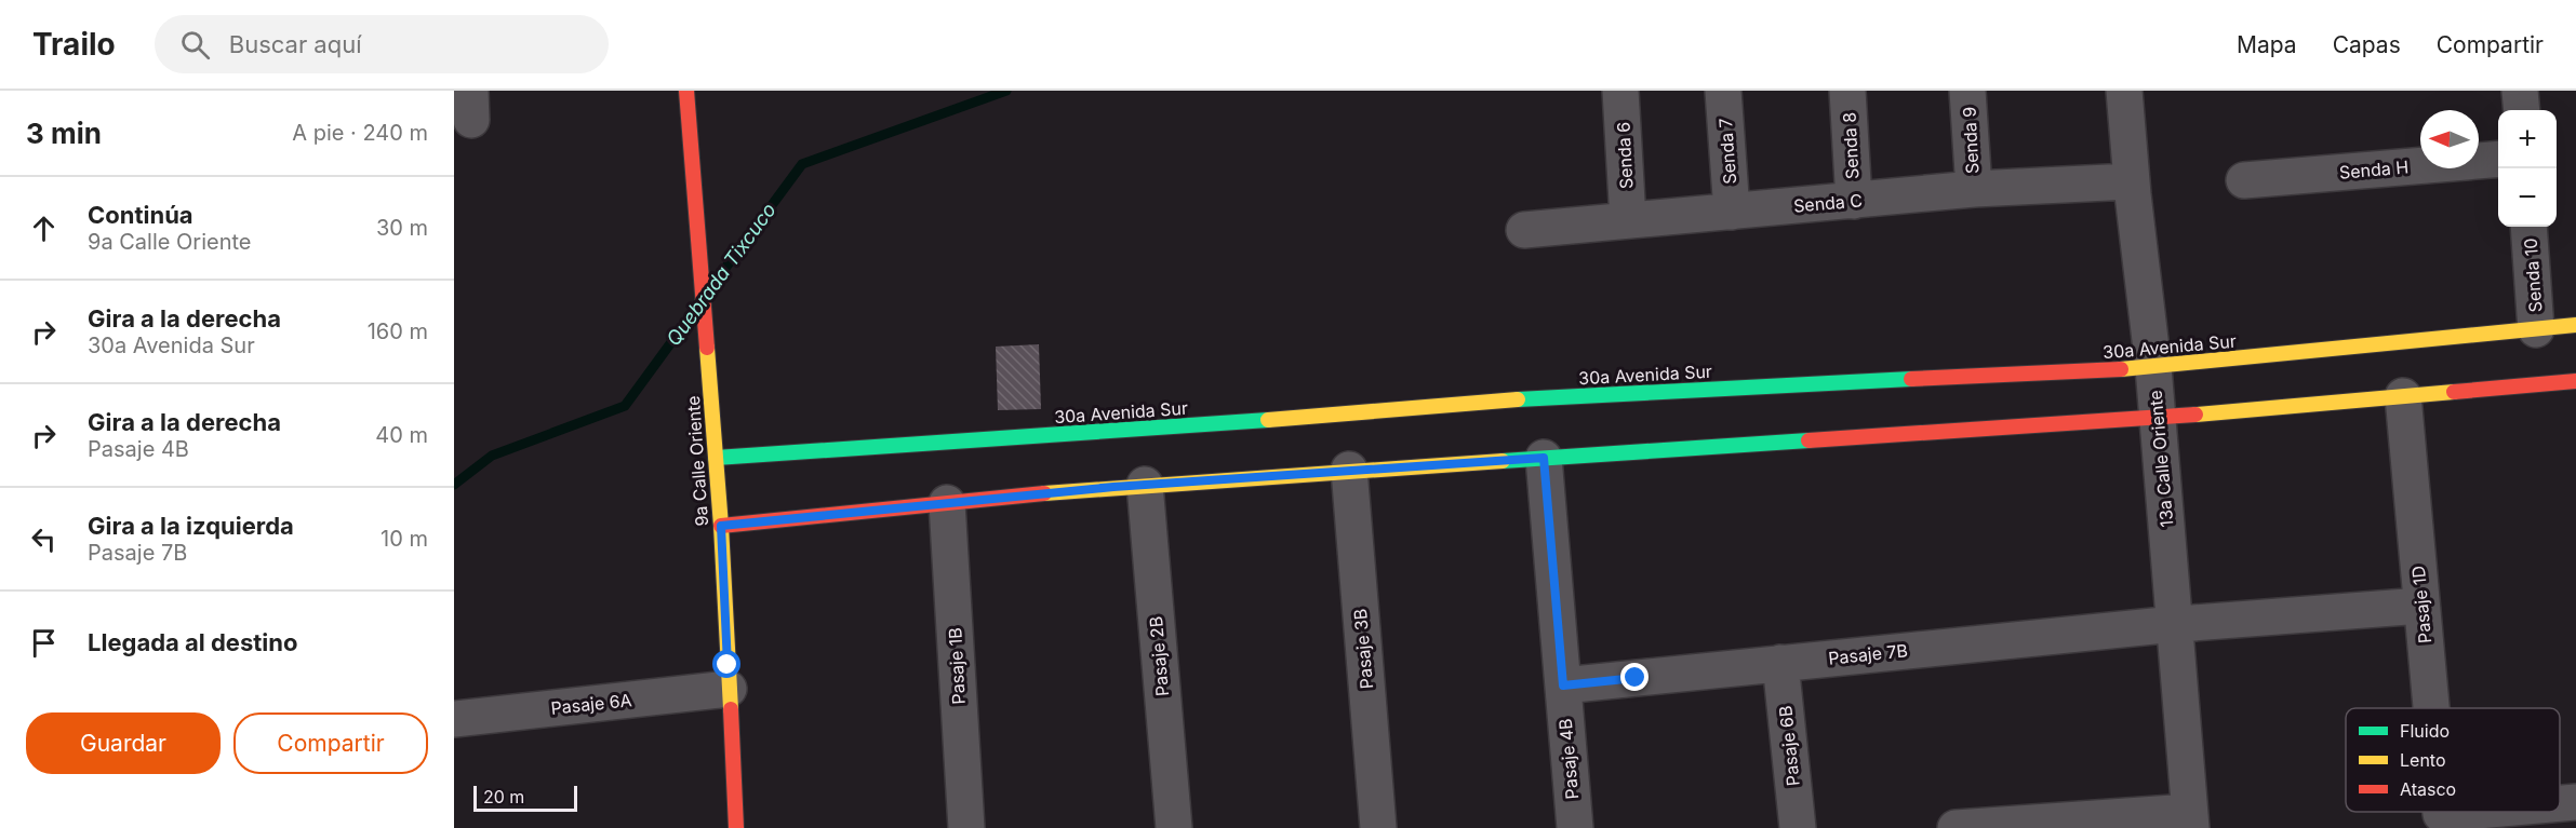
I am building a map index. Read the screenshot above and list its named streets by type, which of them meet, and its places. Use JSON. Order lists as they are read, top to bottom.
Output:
{
  "streets": {
    "street": [
      "Senda 9",
      "Senda 8",
      "Senda 7",
      "Senda 6",
      "Senda H",
      "Senda C",
      "Senda 10",
      "30a Avenida Sur",
      "13a Calle Oriente",
      "9a Calle Oriente",
      "Pasaje 1D",
      "Pasaje 3B",
      "Pasaje 7B",
      "Pasaje 2B",
      "Pasaje 1B",
      "Pasaje 6A",
      "Pasaje 6B",
      "Pasaje 4B"
    ]
  },
  "crossings": [
    ["Senda 9", "Senda C"],
    ["Senda 8", "Senda C"],
    ["Senda 7", "Senda C"],
    ["Senda 6", "Senda C"],
    ["Senda C", "13a Calle Oriente"],
    ["Senda 10", "30a Avenida Sur"],
    ["30a Avenida Sur", "13a Calle Oriente"],
    ["30a Avenida Sur", "9a Calle Oriente"],
    ["13a Calle Oriente", "Pasaje 7B"],
    ["9a Calle Oriente", "Pasaje 6A"],
    ["Pasaje 1D", "Pasaje 7B"],
    ["Pasaje 7B", "Pasaje 6B"],
    ["Pasaje 7B", "Pasaje 4B"]
  ],
  "water": ["Quebrada Tixcuco"],
  "legend": ["Fluido", "Lento", "Atasco"],
  "scale_bar": "20 m",
  "north": "left",
  "page": {
    "header": "Trailo",
    "search": "Buscar aquí",
    "nav": ["Mapa", "Capas", "Compartir"],
    "heading": ["3 min", "A pie · 240 m"],
    "map_buttons": ["+", "−"],
    "list": [
      ["Continúa", "9a Calle Oriente", "30 m"],
      ["Gira a la derecha", "30a Avenida Sur", "160 m"],
      ["Gira a la derecha", "Pasaje 4B", "40 m"],
      ["Gira a la izquierda", "Pasaje 7B", "10 m"],
      "Llegada al destino"
    ],
    "buttons": ["Guardar", "Compartir"],
    "scale": "20 m"
  }
}
